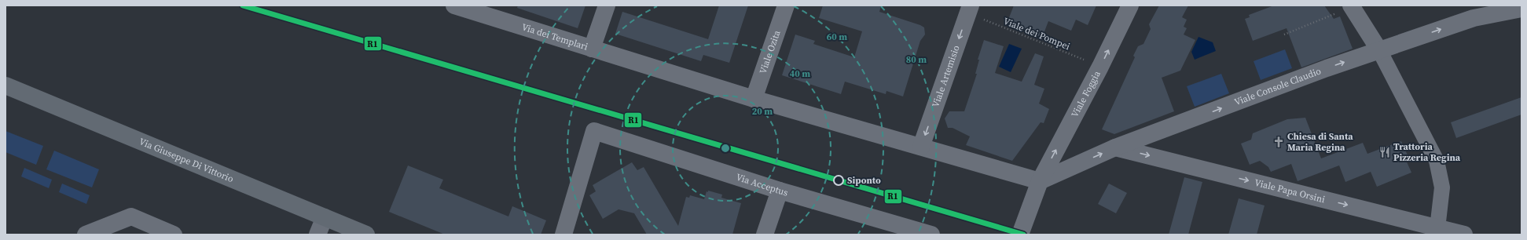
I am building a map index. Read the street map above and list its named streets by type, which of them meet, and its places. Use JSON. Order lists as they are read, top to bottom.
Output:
{
  "streets": {
    "main road": ["Via Giuseppe Di Vittorio"],
    "street": [
      "Via dei Templari",
      "Viale Ozita",
      "Viale Artemisio",
      "Viale Console Claudio",
      "Viale Foggia",
      "Via Acceptus",
      "Viale Papa Orsini"
    ],
    "path": ["Viale dei Pompei"]
  },
  "crossings": [
    ["Viale dei Pompei", "Viale Artemisio"],
    ["Viale dei Pompei", "Viale Foggia"],
    ["Via dei Templari", "Viale Ozita"],
    ["Via dei Templari", "Viale Artemisio"],
    ["Via dei Templari", "Viale Console Claudio"],
    ["Via dei Templari", "Viale Foggia"],
    ["Viale Console Claudio", "Viale Foggia"],
    ["Viale Console Claudio", "Viale Papa Orsini"]
  ],
  "one_way": [
    "Viale Artemisio",
    "Viale Console Claudio",
    "Viale Foggia",
    "Viale Papa Orsini"
  ],
  "places": {
    "church": ["Chiesa di Santa Maria Regina"],
    "restaurant": ["Trattoria Pizzeria Regina"],
    "other": ["Siponto"]
  },
  "lines": ["transit line R1"],
  "rings": [
    "60 m",
    "80 m",
    "40 m",
    "20 m"
  ]
}
